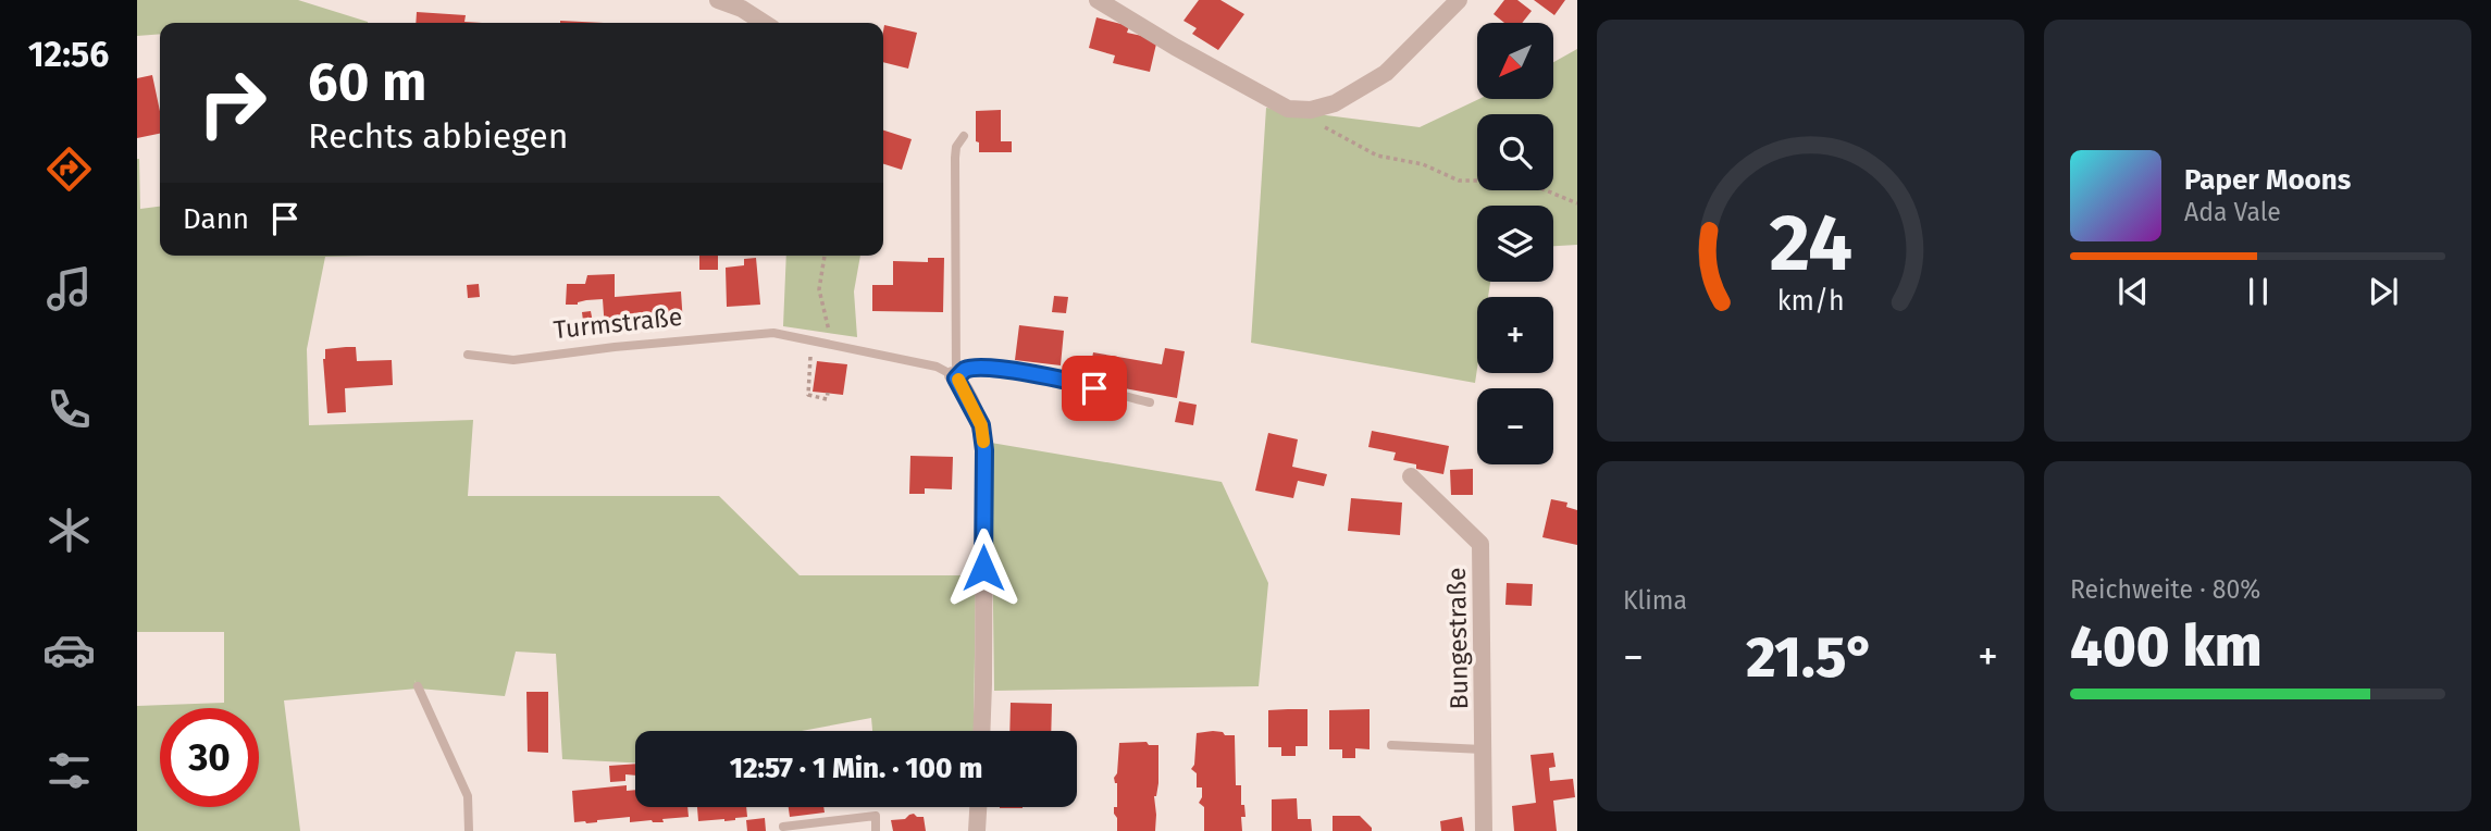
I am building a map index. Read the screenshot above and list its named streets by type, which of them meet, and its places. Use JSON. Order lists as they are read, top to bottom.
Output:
{
  "streets": {
    "street": ["Bungestraße"],
    "lane": ["Turmstraße"]
  },
  "north": "bottom left",
  "page": {
    "tabs": "12:56",
    "map_buttons": ["+", "−"],
    "turn": ["60 m", "Rechts abbiegen"],
    "song": ["Paper Moons", "Ada Vale"],
    "then": "Dann",
    "tile": [
      "Klima",
      ["Reichweite · 80%", "400 km"]
    ],
    "heat": ["−", "21.5°", "+"],
    "limit": "30",
    "trip": "12:57 · 1 Min. · 100 m",
    "gauge": ["24", "km/h"]
  }
}
